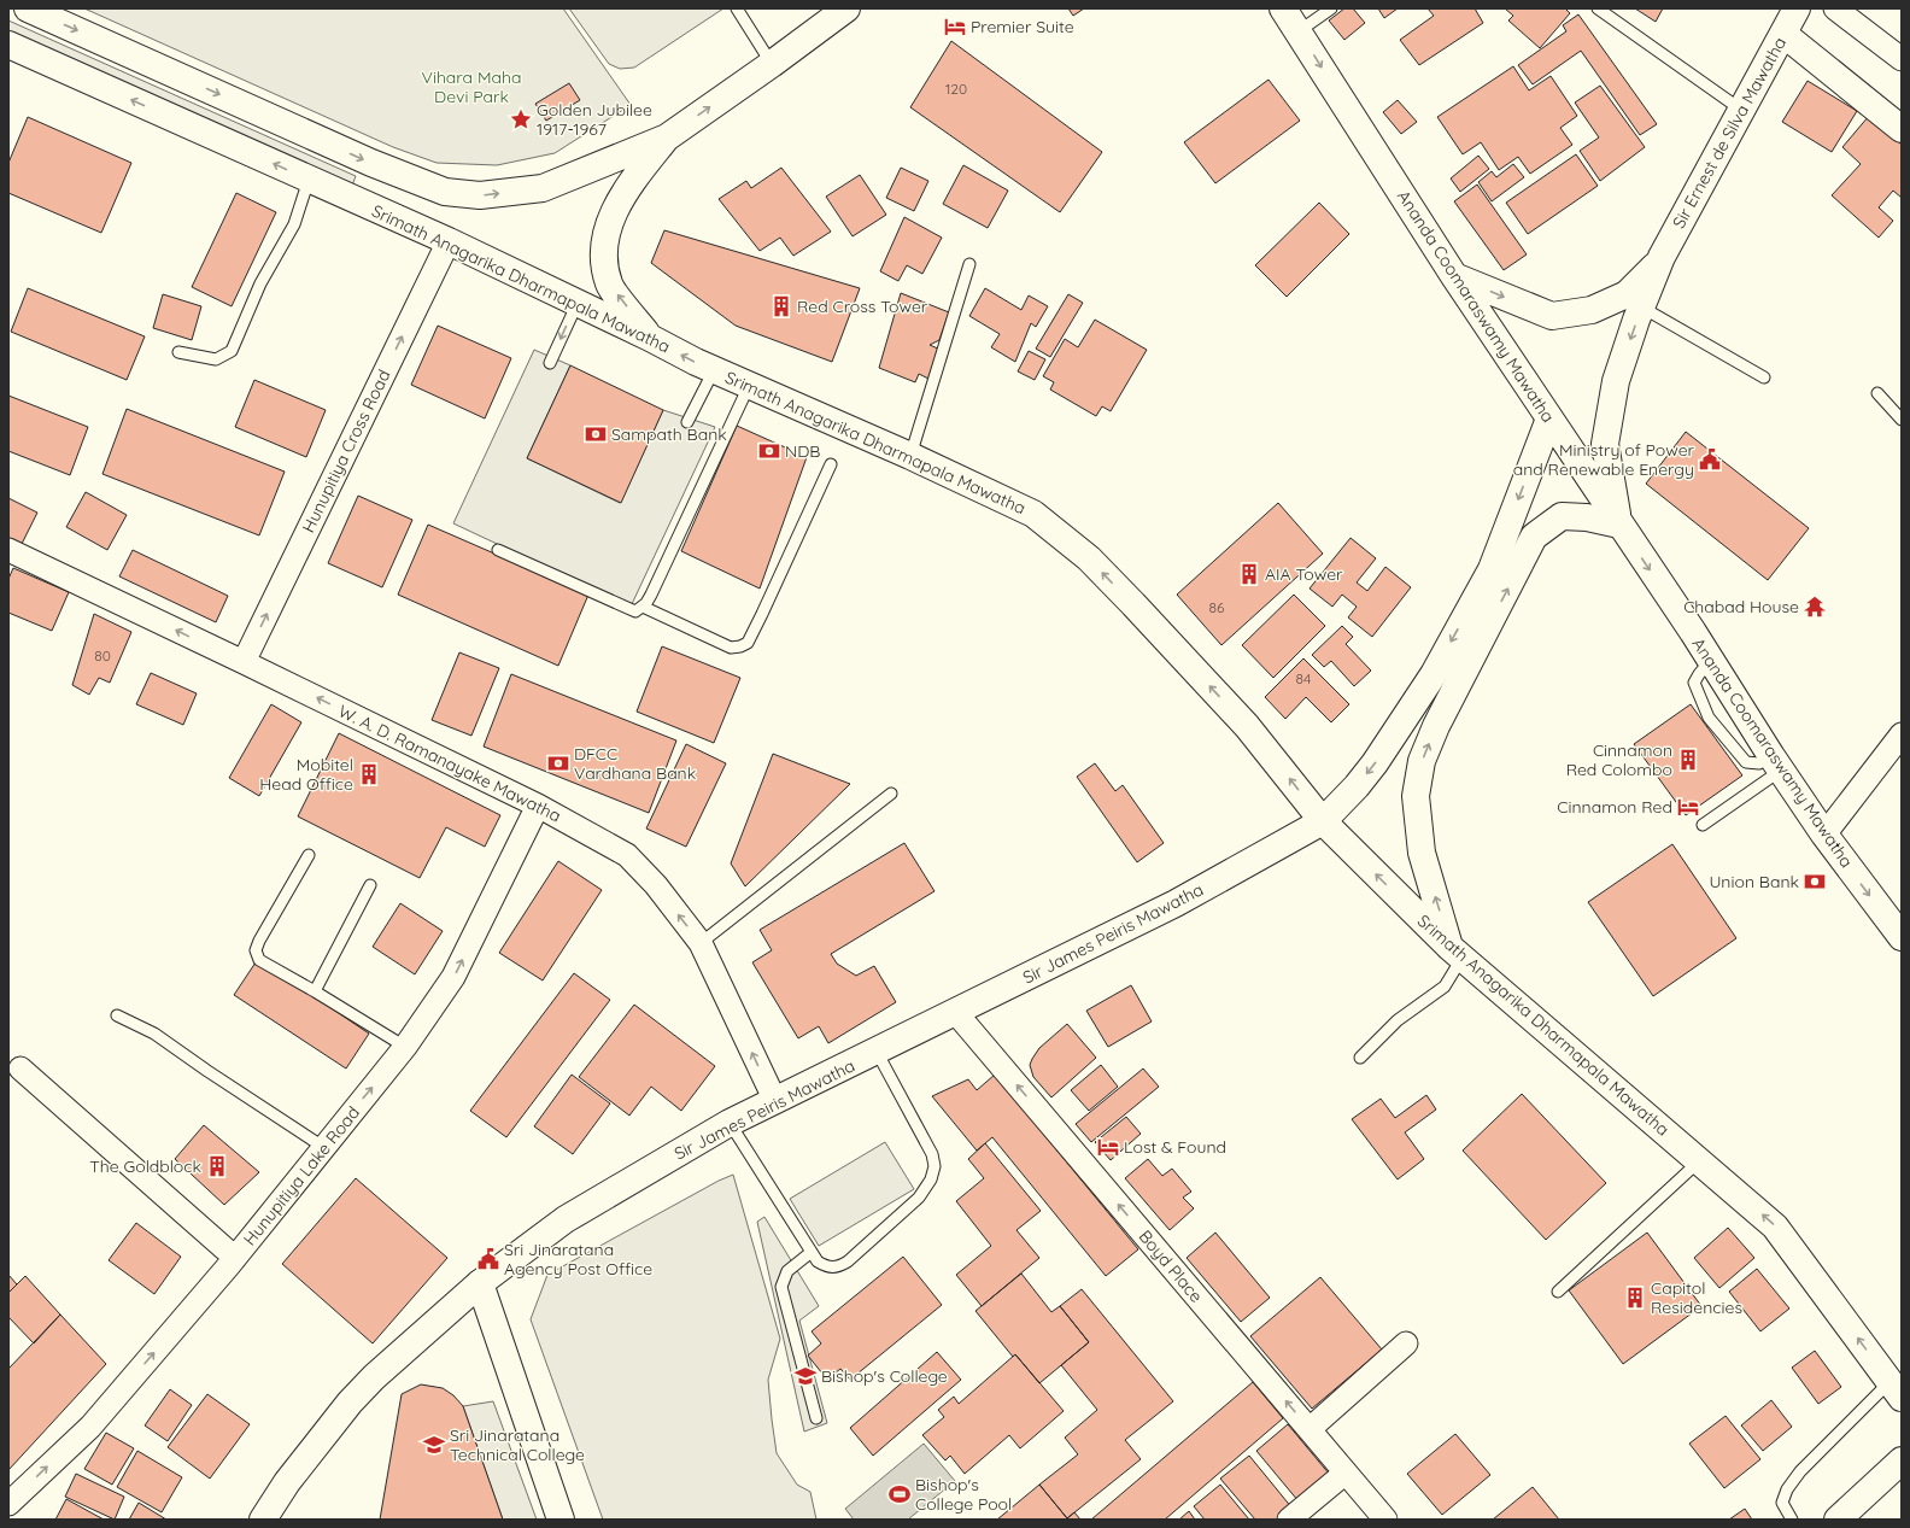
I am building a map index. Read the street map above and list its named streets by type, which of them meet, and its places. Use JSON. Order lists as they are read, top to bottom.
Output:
{
  "streets": {
    "main road": [
      "Sir Ernest de Silva Mawatha",
      "Srimath Anagarika Dharmapala Mawatha",
      "Ananda Coomaraswamy Mawatha",
      "Sir James Peiris Mawatha"
    ],
    "street": [
      "Hunupitiya Cross Road",
      "W. A. D. Ramanayake Mawatha",
      "Hunupitiya Lake Road",
      "Boyd Place"
    ]
  },
  "crossings": [
    ["Sir Ernest de Silva Mawatha", "Ananda Coomaraswamy Mawatha"],
    ["Srimath Anagarika Dharmapala Mawatha", "Hunupitiya Cross Road"],
    ["Srimath Anagarika Dharmapala Mawatha", "Sir James Peiris Mawatha"],
    ["Hunupitiya Cross Road", "W. A. D. Ramanayake Mawatha"],
    ["W. A. D. Ramanayake Mawatha", "Sir James Peiris Mawatha"],
    ["W. A. D. Ramanayake Mawatha", "Hunupitiya Lake Road"],
    ["Sir James Peiris Mawatha", "Boyd Place"]
  ],
  "one_way": [
    "Srimath Anagarika Dharmapala Mawatha",
    "Ananda Coomaraswamy Mawatha",
    "Hunupitiya Cross Road",
    "W. A. D. Ramanayake Mawatha",
    "Hunupitiya Lake Road",
    "Boyd Place"
  ],
  "parks": ["Vihara Maha Devi Park"],
  "places": {
    "hotel": ["Premier Suite", "Cinnamon Red", "Lost & Found"],
    "place": ["Golden Jubilee 1917-1967"],
    "building": [
      "Red Cross Tower",
      "AIA Tower",
      "Cinnamon Red Colombo",
      "Mobitel Head Office",
      "The Goldblock",
      "Capitol Residencies"
    ],
    "bank": [
      "Sampath Bank",
      "NDB",
      "DFCC Vardhana Bank",
      "Union Bank"
    ],
    "public building": ["Ministry of Power and Renewable Energy", "Sri Jinaratana Agency Post Office"],
    "temple": ["Chabad House"],
    "school or university": ["Bishop's College", "Sri Jinaratana Technical College"],
    "sports": ["Bishop's College Pool"]
  },
  "house_numbers": [
    "120",
    "86",
    "80",
    "84"
  ]
}
